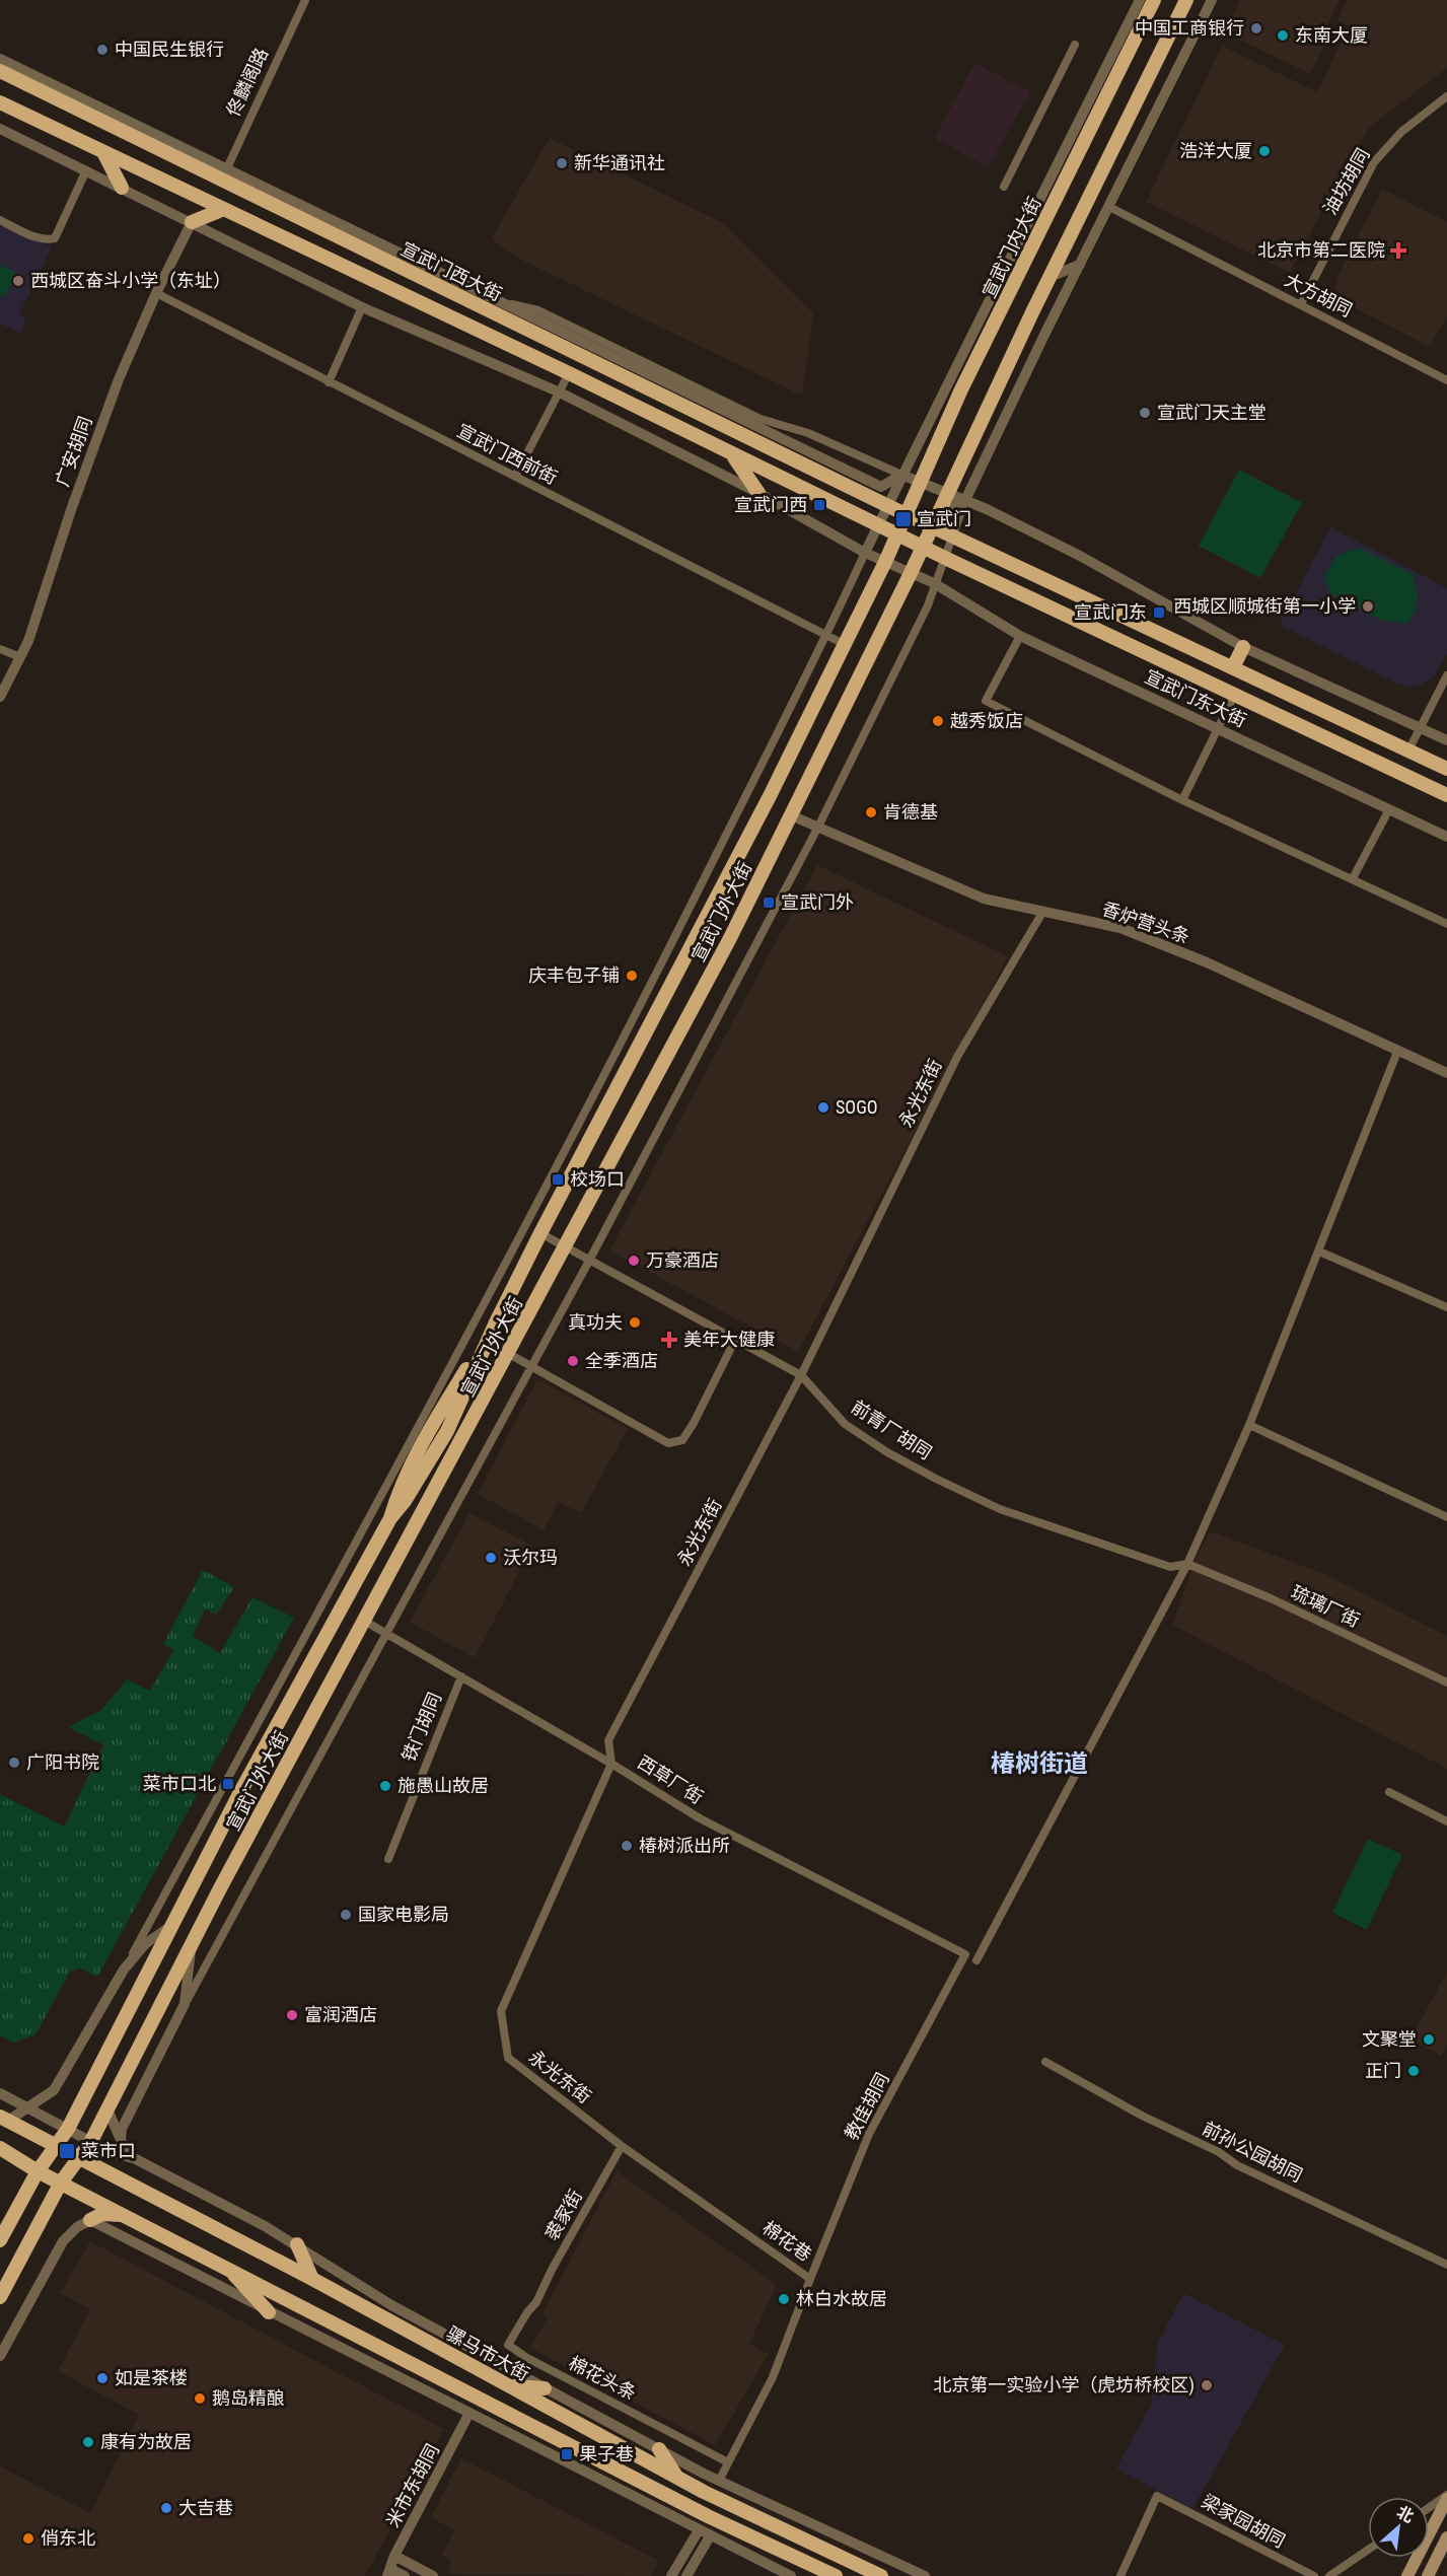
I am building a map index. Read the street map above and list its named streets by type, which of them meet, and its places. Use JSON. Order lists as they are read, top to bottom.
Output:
{
  "streets": {
    "main road": [
      "宣武门内大街",
      "宣武门西大街",
      "宣武门东大街",
      "宣武门外大街",
      "骡马市大街"
    ],
    "street": [
      "佟麟阁路",
      "油坊胡同",
      "大方胡同",
      "广安胡同",
      "宣武门西前街",
      "香炉营头条",
      "永光东街",
      "前青厂胡同",
      "琉璃厂街",
      "铁门胡同",
      "西草厂街",
      "教佳胡同",
      "前孙公园胡同",
      "裘家街",
      "棉花巷",
      "棉花头条",
      "米市东胡同",
      "梁家园胡同"
    ]
  },
  "crossings": [
    ["佟麟阁路", "宣武门西大街"],
    ["油坊胡同", "大方胡同"],
    ["宣武门内大街", "宣武门西大街"],
    ["宣武门内大街", "宣武门东大街"],
    ["宣武门内大街", "宣武门外大街"],
    ["宣武门西大街", "宣武门外大街"],
    ["广安胡同", "宣武门西前街"],
    ["宣武门西前街", "宣武门外大街"],
    ["宣武门东大街", "宣武门外大街"],
    ["宣武门外大街", "香炉营头条"],
    ["宣武门外大街", "前青厂胡同"],
    ["宣武门外大街", "西草厂街"],
    ["宣武门外大街", "骡马市大街"],
    ["香炉营头条", "永光东街"],
    ["永光东街", "前青厂胡同"],
    ["永光东街", "西草厂街"],
    ["永光东街", "裘家街"],
    ["永光东街", "棉花巷"],
    ["前青厂胡同", "琉璃厂街"],
    ["铁门胡同", "西草厂街"],
    ["西草厂街", "教佳胡同"],
    ["教佳胡同", "棉花巷"],
    ["裘家街", "棉花巷"],
    ["裘家街", "棉花头条"],
    ["棉花巷", "骡马市大街"],
    ["棉花巷", "棉花头条"]
  ],
  "districts": ["椿树街道"],
  "places": {
    "other": [
      "中国工商银行",
      "东南大厦",
      "中国民生银行",
      "浩洋大厦",
      "新华通讯社",
      "西城区奋斗小学（东址）",
      "宣武门天主堂",
      "西城区顺城街第一小学",
      "越秀饭店",
      "肯德基",
      "庆丰包子铺",
      "SOGO",
      "万豪酒店",
      "真功夫",
      "全季酒店",
      "沃尔玛",
      "广阳书院",
      "施愚山故居",
      "椿树派出所",
      "国家电影局",
      "富润酒店",
      "文聚堂",
      "正门",
      "林白水故居",
      "如是茶楼",
      "北京第一实验小学（虎坊桥校区)",
      "鹅岛精酿",
      "康有为故居",
      "大吉巷",
      "俏东北"
    ],
    "health": ["北京市第二医院", "美年大健康"],
    "transit": [
      "宣武门西",
      "宣武门",
      "宣武门东",
      "宣武门外",
      "校场口",
      "菜市口北",
      "菜市口",
      "果子巷"
    ]
  },
  "north": "top right"
}
